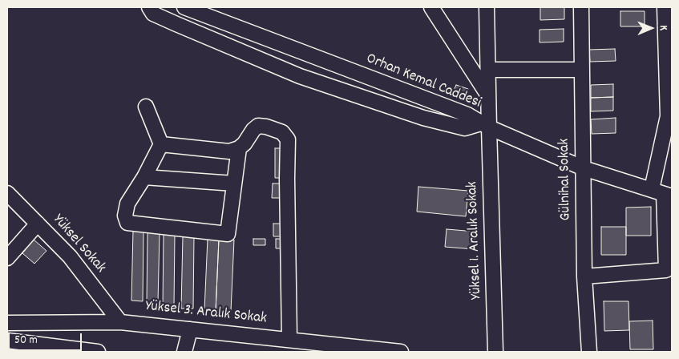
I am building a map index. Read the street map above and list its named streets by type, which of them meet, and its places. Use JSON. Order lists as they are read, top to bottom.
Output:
{
  "streets": {
    "street": [
      "Orhan Kemal Caddesi",
      "Gülnihal Sokak",
      "Yüksel 1. Aralık Sokak",
      "Yüksel Sokak",
      "Yüksel 3. Aralık Sokak"
    ]
  },
  "crossings": [
    ["Orhan Kemal Caddesi", "Gülnihal Sokak"],
    ["Orhan Kemal Caddesi", "Yüksel 1. Aralık Sokak"],
    ["Yüksel Sokak", "Yüksel 3. Aralık Sokak"]
  ],
  "scale_bar": "50 m",
  "north": "right"
}
